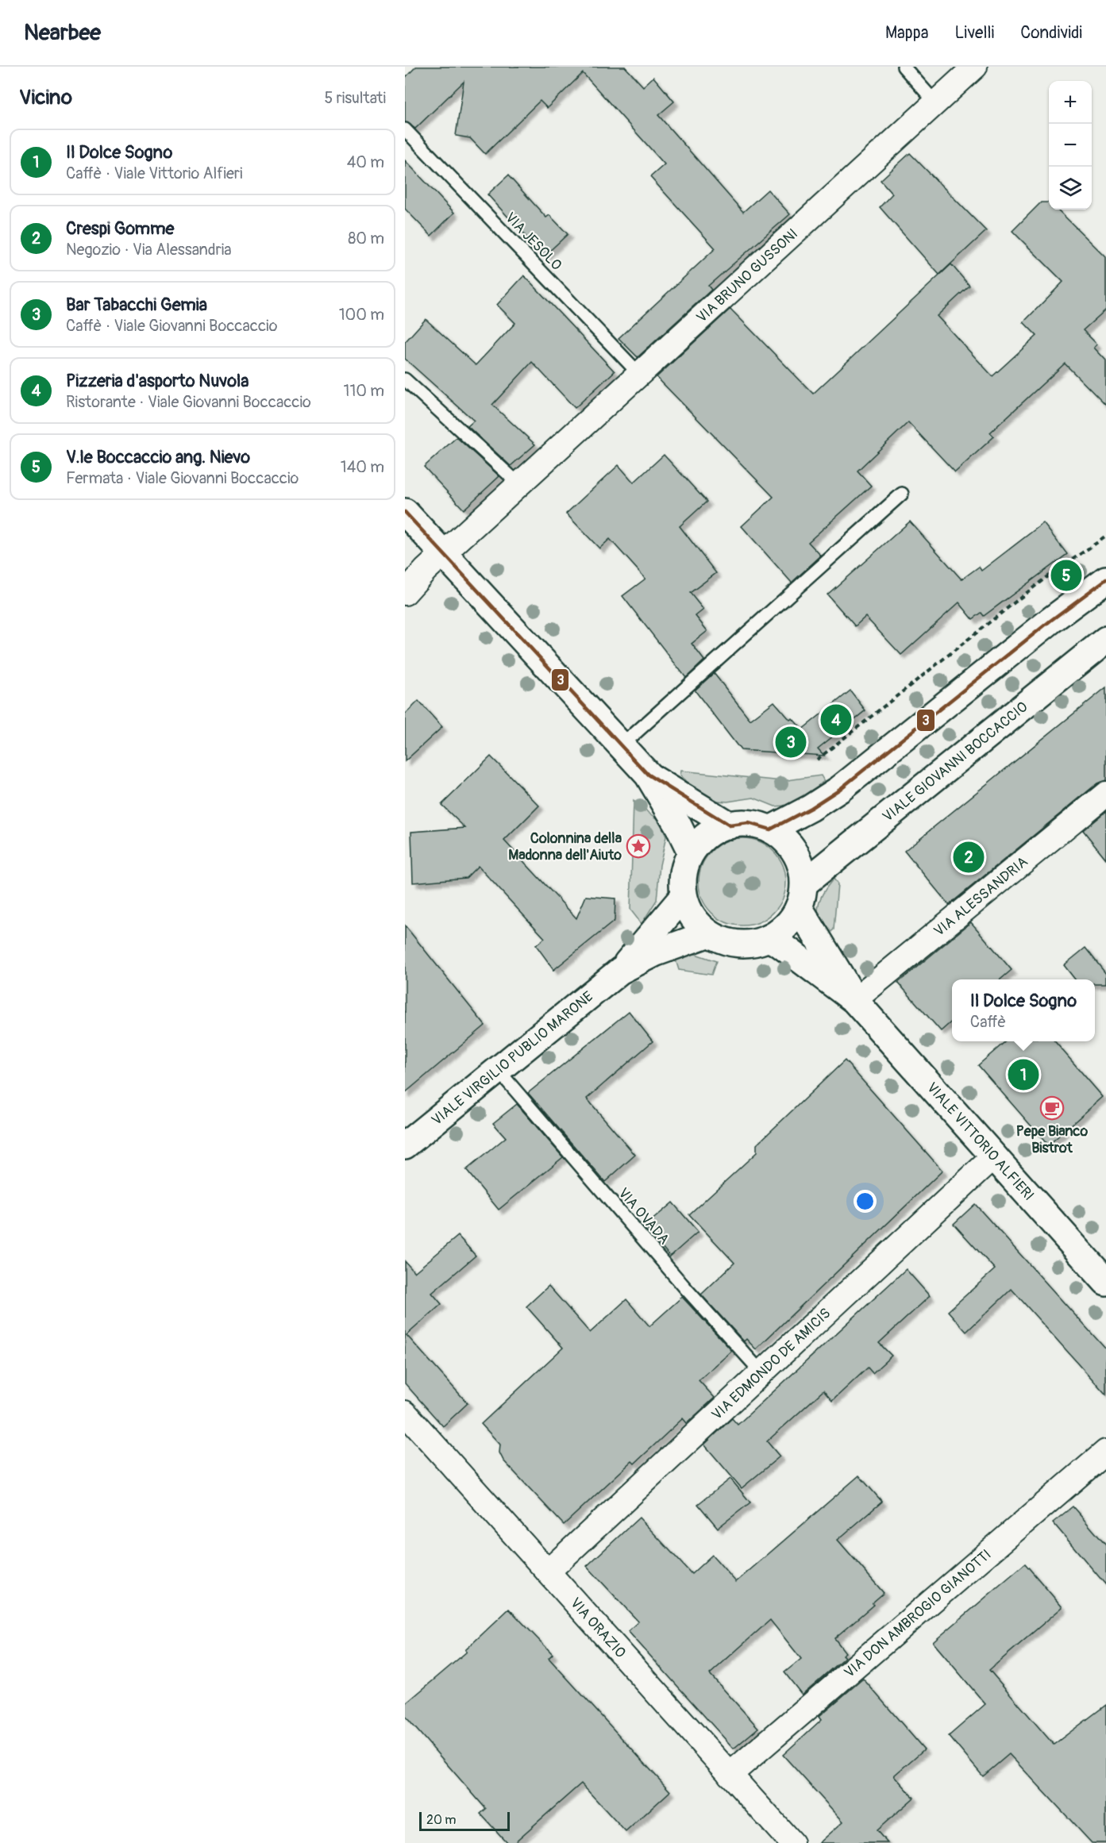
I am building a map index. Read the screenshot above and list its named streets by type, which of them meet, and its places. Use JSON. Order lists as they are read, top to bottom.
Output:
{
  "streets": {
    "main road": ["VIALE GIOVANNI BOCCACCIO", "VIALE VIRGILIO PUBLIO MARONE", "VIALE VITTORIO ALFIERI"],
    "street": [
      "VIA BRUNO GUSSONI",
      "VIA ALESSANDRIA",
      "VIA EDMONDO DE AMICIS",
      "VIA DON AMBROGIO GIANOTTI",
      "VIA ORAZIO"
    ],
    "lane": ["VIA JESOLO", "VIA OVADA"]
  },
  "crossings": [
    ["VIA JESOLO", "VIA BRUNO GUSSONI"],
    ["VIALE GIOVANNI BOCCACCIO", "VIALE VIRGILIO PUBLIO MARONE"],
    ["VIALE GIOVANNI BOCCACCIO", "VIALE VITTORIO ALFIERI"],
    ["VIA ALESSANDRIA", "VIALE VITTORIO ALFIERI"],
    ["VIALE VIRGILIO PUBLIO MARONE", "VIALE VITTORIO ALFIERI"],
    ["VIALE VIRGILIO PUBLIO MARONE", "VIA OVADA"],
    ["VIALE VITTORIO ALFIERI", "VIA EDMONDO DE AMICIS"],
    ["VIA OVADA", "VIA EDMONDO DE AMICIS"],
    ["VIA EDMONDO DE AMICIS", "VIA ORAZIO"],
    ["VIA DON AMBROGIO GIANOTTI", "VIA ORAZIO"]
  ],
  "places": {
    "place": ["Colonnina della Madonna dell'Aiuto"],
    "cafe": ["Pepe Bianco Bistrot"]
  },
  "lines": ["transit line 3"],
  "scale_bar": "20 m",
  "page": {
    "header": "Nearbee",
    "nav": ["Mappa", "Livelli", "Condividi"],
    "heading": ["Vicino", "5 risultati"],
    "map_buttons": ["+", "−"],
    "list": [
      {
        "mark": "1",
        "name": "Il Dolce Sogno",
        "note": "Caffè · Viale Vittorio Alfieri",
        "value": "40 m"
      },
      {
        "mark": "2",
        "name": "Crespi Gomme",
        "note": "Negozio · Via Alessandria",
        "value": "80 m"
      },
      {
        "mark": "3",
        "name": "Bar Tabacchi Gemia",
        "note": "Caffè · Viale Giovanni Boccaccio",
        "value": "100 m"
      },
      {
        "mark": "4",
        "name": "Pizzeria d'asporto Nuvola",
        "note": "Ristorante · Viale Giovanni Boccaccio",
        "value": "110 m"
      },
      {
        "mark": "5",
        "name": "V.le Boccaccio ang. Nievo",
        "note": "Fermata · Viale Giovanni Boccaccio",
        "value": "140 m"
      }
    ],
    "pins": [
      "5",
      "4",
      "3",
      "2",
      "1"
    ],
    "popup": ["Il Dolce Sogno", "Caffè"],
    "scale": "20 m"
  }
}
